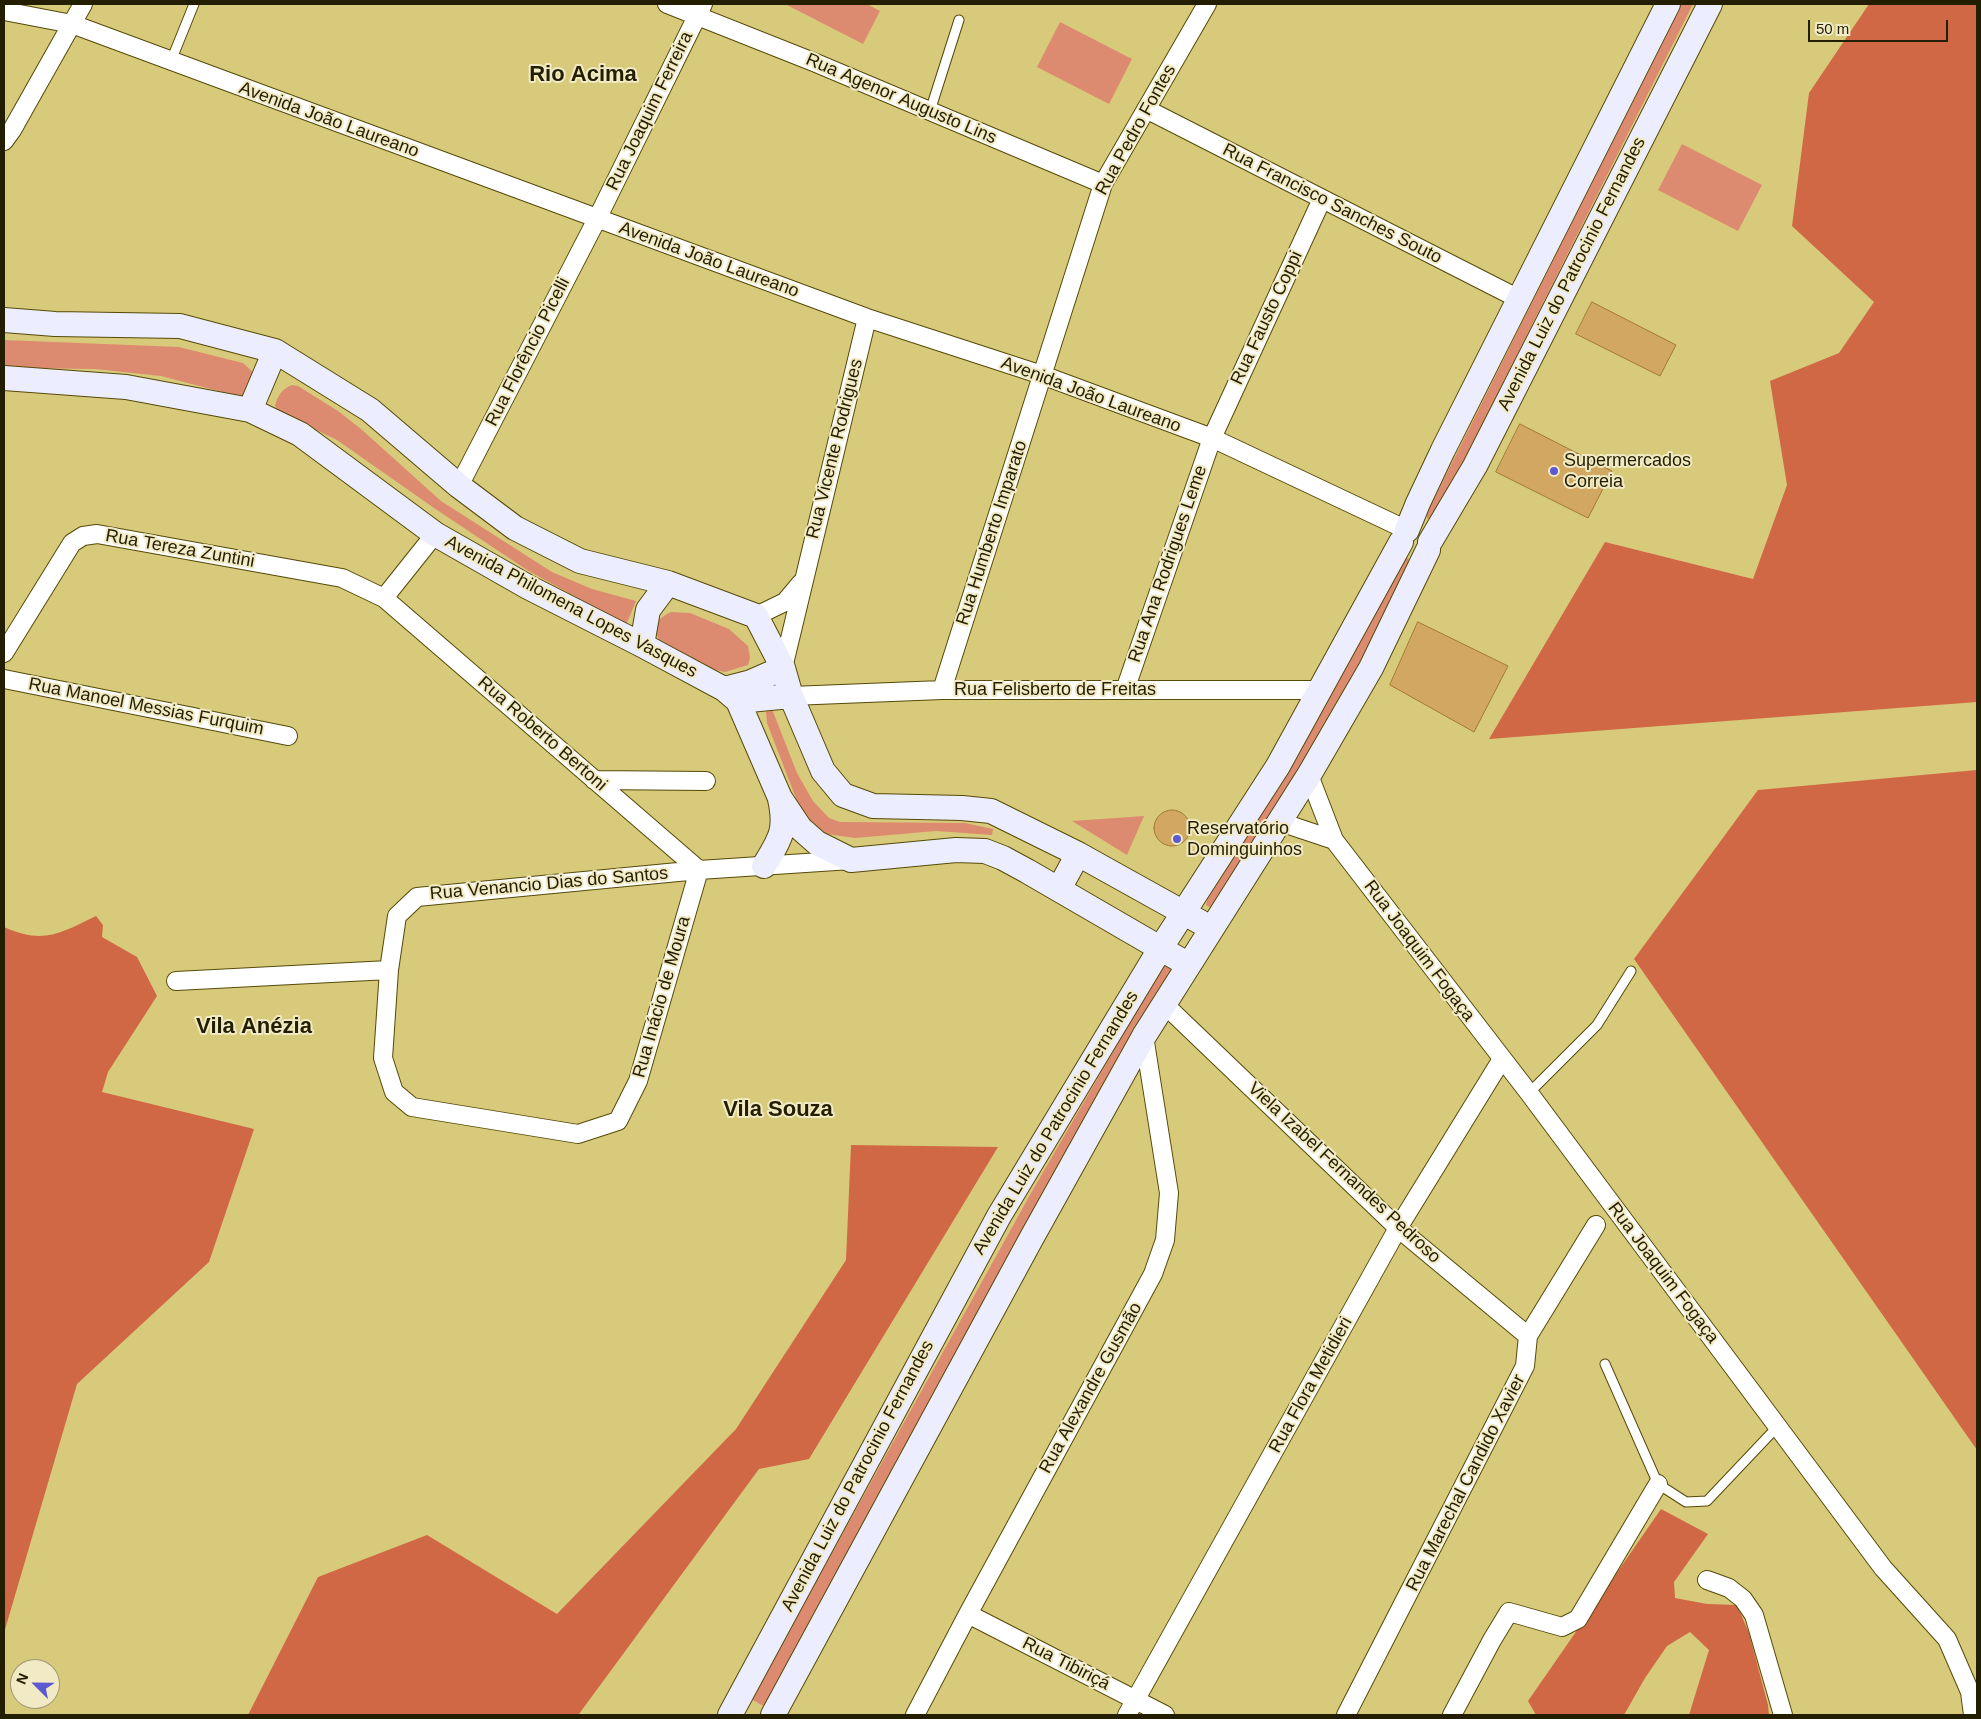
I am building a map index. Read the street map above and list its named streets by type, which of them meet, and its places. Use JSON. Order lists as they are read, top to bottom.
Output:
{
  "streets": {
    "main road": ["Avenida Luiz do Patrocinio Fernandes", "Avenida Philomena Lopes Vasques"],
    "street": [
      "Rua Agenor Augusto Lins",
      "Rua Joaquim Ferreira",
      "Avenida João Laureano",
      "Rua Pedro Fontes",
      "Rua Francisco Sanches Souto",
      "Rua Fausto Coppi",
      "Rua Florêncio Picelli",
      "Rua Vicente Rodrigues",
      "Rua Humberto Imparato",
      "Rua Tereza Zuntini",
      "Rua Ana Rodrigues Leme",
      "Rua Felisberto de Freitas",
      "Rua Manoel Messias Furquim",
      "Rua Roberto Bertoni",
      "Rua Venancio Dias do Santos",
      "Rua Joaquim Fogaça",
      "Rua Inácio de Moura",
      "Viela Izabel Fernandes Pedroso",
      "Rua Flora Metidieri",
      "Rua Alexandre Gusmão",
      "Rua Marechal Candido Xavier",
      "Rua Tibiriçá"
    ]
  },
  "crossings": [
    ["Rua Agenor Augusto Lins", "Rua Joaquim Ferreira"],
    ["Rua Agenor Augusto Lins", "Rua Pedro Fontes"],
    ["Rua Joaquim Ferreira", "Avenida João Laureano"],
    ["Rua Joaquim Ferreira", "Rua Florêncio Picelli"],
    ["Avenida João Laureano", "Rua Pedro Fontes"],
    ["Avenida João Laureano", "Avenida Luiz do Patrocinio Fernandes"],
    ["Avenida João Laureano", "Rua Fausto Coppi"],
    ["Avenida João Laureano", "Rua Florêncio Picelli"],
    ["Avenida João Laureano", "Rua Vicente Rodrigues"],
    ["Avenida João Laureano", "Rua Humberto Imparato"],
    ["Avenida João Laureano", "Rua Ana Rodrigues Leme"],
    ["Rua Pedro Fontes", "Rua Francisco Sanches Souto"],
    ["Rua Pedro Fontes", "Rua Humberto Imparato"],
    ["Rua Francisco Sanches Souto", "Avenida Luiz do Patrocinio Fernandes"],
    ["Rua Francisco Sanches Souto", "Rua Fausto Coppi"],
    ["Avenida Luiz do Patrocinio Fernandes", "Rua Felisberto de Freitas"],
    ["Avenida Luiz do Patrocinio Fernandes", "Rua Joaquim Fogaça"],
    ["Avenida Luiz do Patrocinio Fernandes", "Viela Izabel Fernandes Pedroso"],
    ["Avenida Luiz do Patrocinio Fernandes", "Rua Alexandre Gusmão"],
    ["Rua Fausto Coppi", "Rua Ana Rodrigues Leme"],
    ["Rua Humberto Imparato", "Rua Felisberto de Freitas"],
    ["Rua Tereza Zuntini", "Rua Roberto Bertoni"],
    ["Rua Ana Rodrigues Leme", "Rua Felisberto de Freitas"],
    ["Rua Roberto Bertoni", "Rua Venancio Dias do Santos"],
    ["Rua Roberto Bertoni", "Rua Inácio de Moura"],
    ["Rua Venancio Dias do Santos", "Rua Inácio de Moura"],
    ["Rua Joaquim Fogaça", "Rua Flora Metidieri"],
    ["Viela Izabel Fernandes Pedroso", "Rua Flora Metidieri"],
    ["Viela Izabel Fernandes Pedroso", "Rua Marechal Candido Xavier"],
    ["Rua Flora Metidieri", "Rua Tibiriçá"],
    ["Rua Alexandre Gusmão", "Rua Tibiriçá"]
  ],
  "districts": ["Rio Acima", "Vila Anézia", "Vila Souza"],
  "places": ["Supermercados Correia", "Reservatório Dominguinhos"],
  "scale_bar": "50 m",
  "north": "top left"
}
